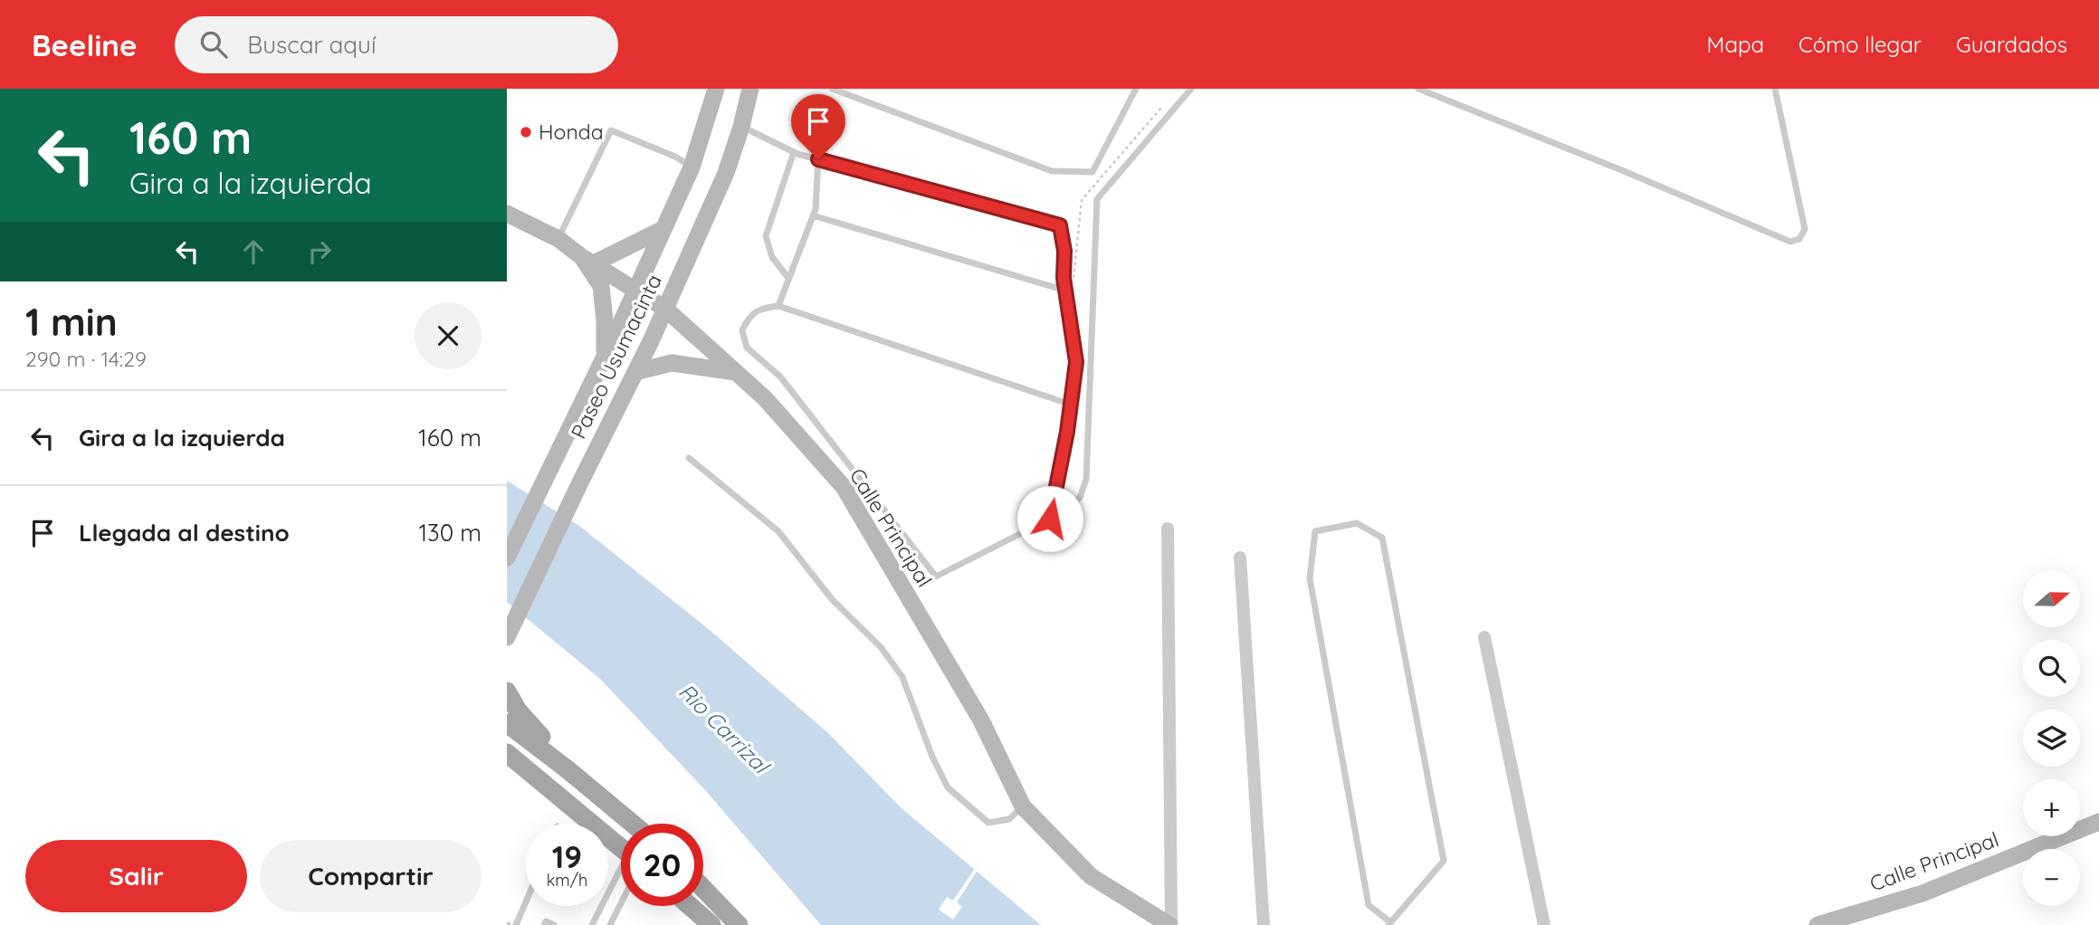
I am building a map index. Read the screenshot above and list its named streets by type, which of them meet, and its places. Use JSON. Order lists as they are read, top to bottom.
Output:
{
  "streets": {
    "main road": ["Paseo Usumacinta", "Calle Principal"]
  },
  "crossings": [
    ["Paseo Usumacinta", "Calle Principal"]
  ],
  "water": ["Rio Carrizal"],
  "places": ["Honda"],
  "north": "right",
  "page": {
    "header": "Beeline",
    "search": "Buscar aquí",
    "nav": ["Mapa", "Cómo llegar", "Guardados"],
    "turn": ["160 m", "Gira a la izquierda"],
    "heading": ["1 min", "290 m · 14:29"],
    "list": [
      {
        "name": "Gira a la izquierda",
        "value": "160 m"
      },
      {
        "name": "Llegada al destino",
        "value": "130 m"
      }
    ],
    "map_buttons": ["+", "−"],
    "speed": "19 km/h",
    "limit": "20",
    "buttons": ["Salir", "Compartir"]
  }
}
